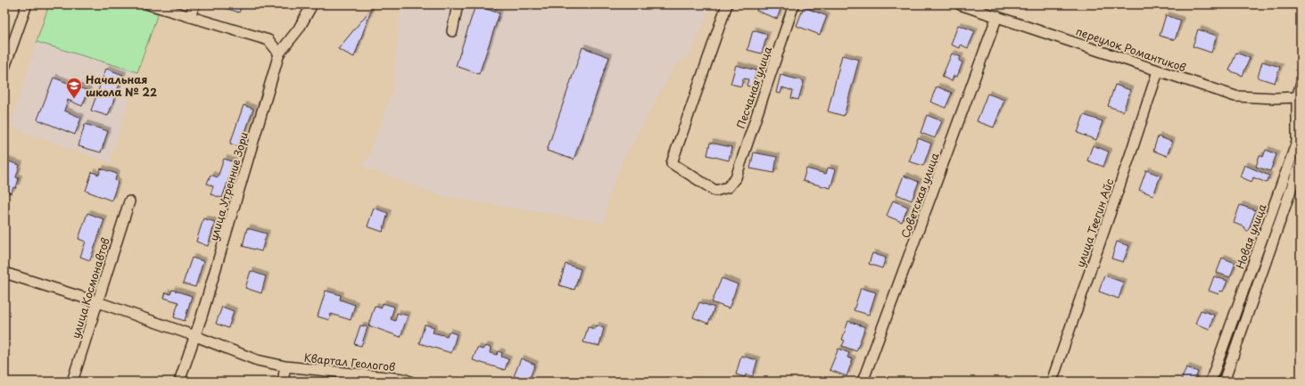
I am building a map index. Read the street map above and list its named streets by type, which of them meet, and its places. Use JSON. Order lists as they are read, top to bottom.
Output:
{
  "streets": {
    "street": [
      "переулок Романтиков",
      "Песчаная улица",
      "улица Утренние Зори",
      "Советская улица",
      "улица Теегин Айс",
      "Новая улица",
      "улица Космонавтов",
      "Квартал Геологов"
    ]
  },
  "crossings": [
    ["переулок Романтиков", "Советская улица"],
    ["переулок Романтиков", "улица Теегин Айс"],
    ["переулок Романтиков", "Новая улица"],
    ["улица Утренние Зори", "Квартал Геологов"],
    ["улица Космонавтов", "Квартал Геологов"]
  ],
  "places": {
    "school or university": ["Начальная школа № 22"]
  }
}
